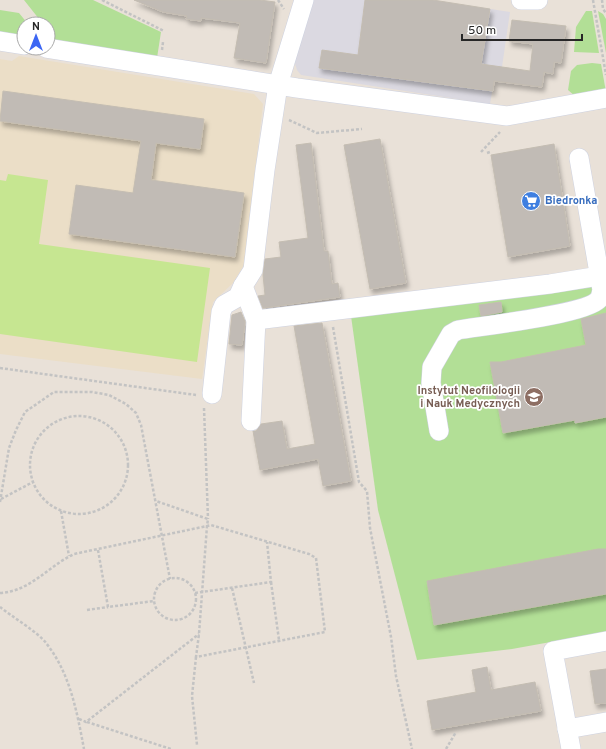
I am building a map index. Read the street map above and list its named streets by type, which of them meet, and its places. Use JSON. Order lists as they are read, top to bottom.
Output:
{
  "places": {
    "supermarket": ["Biedronka"],
    "school or university": ["Instytut Neofilologii i Nauk Medycznych"]
  },
  "scale_bar": "50 m",
  "north": "top"
}
